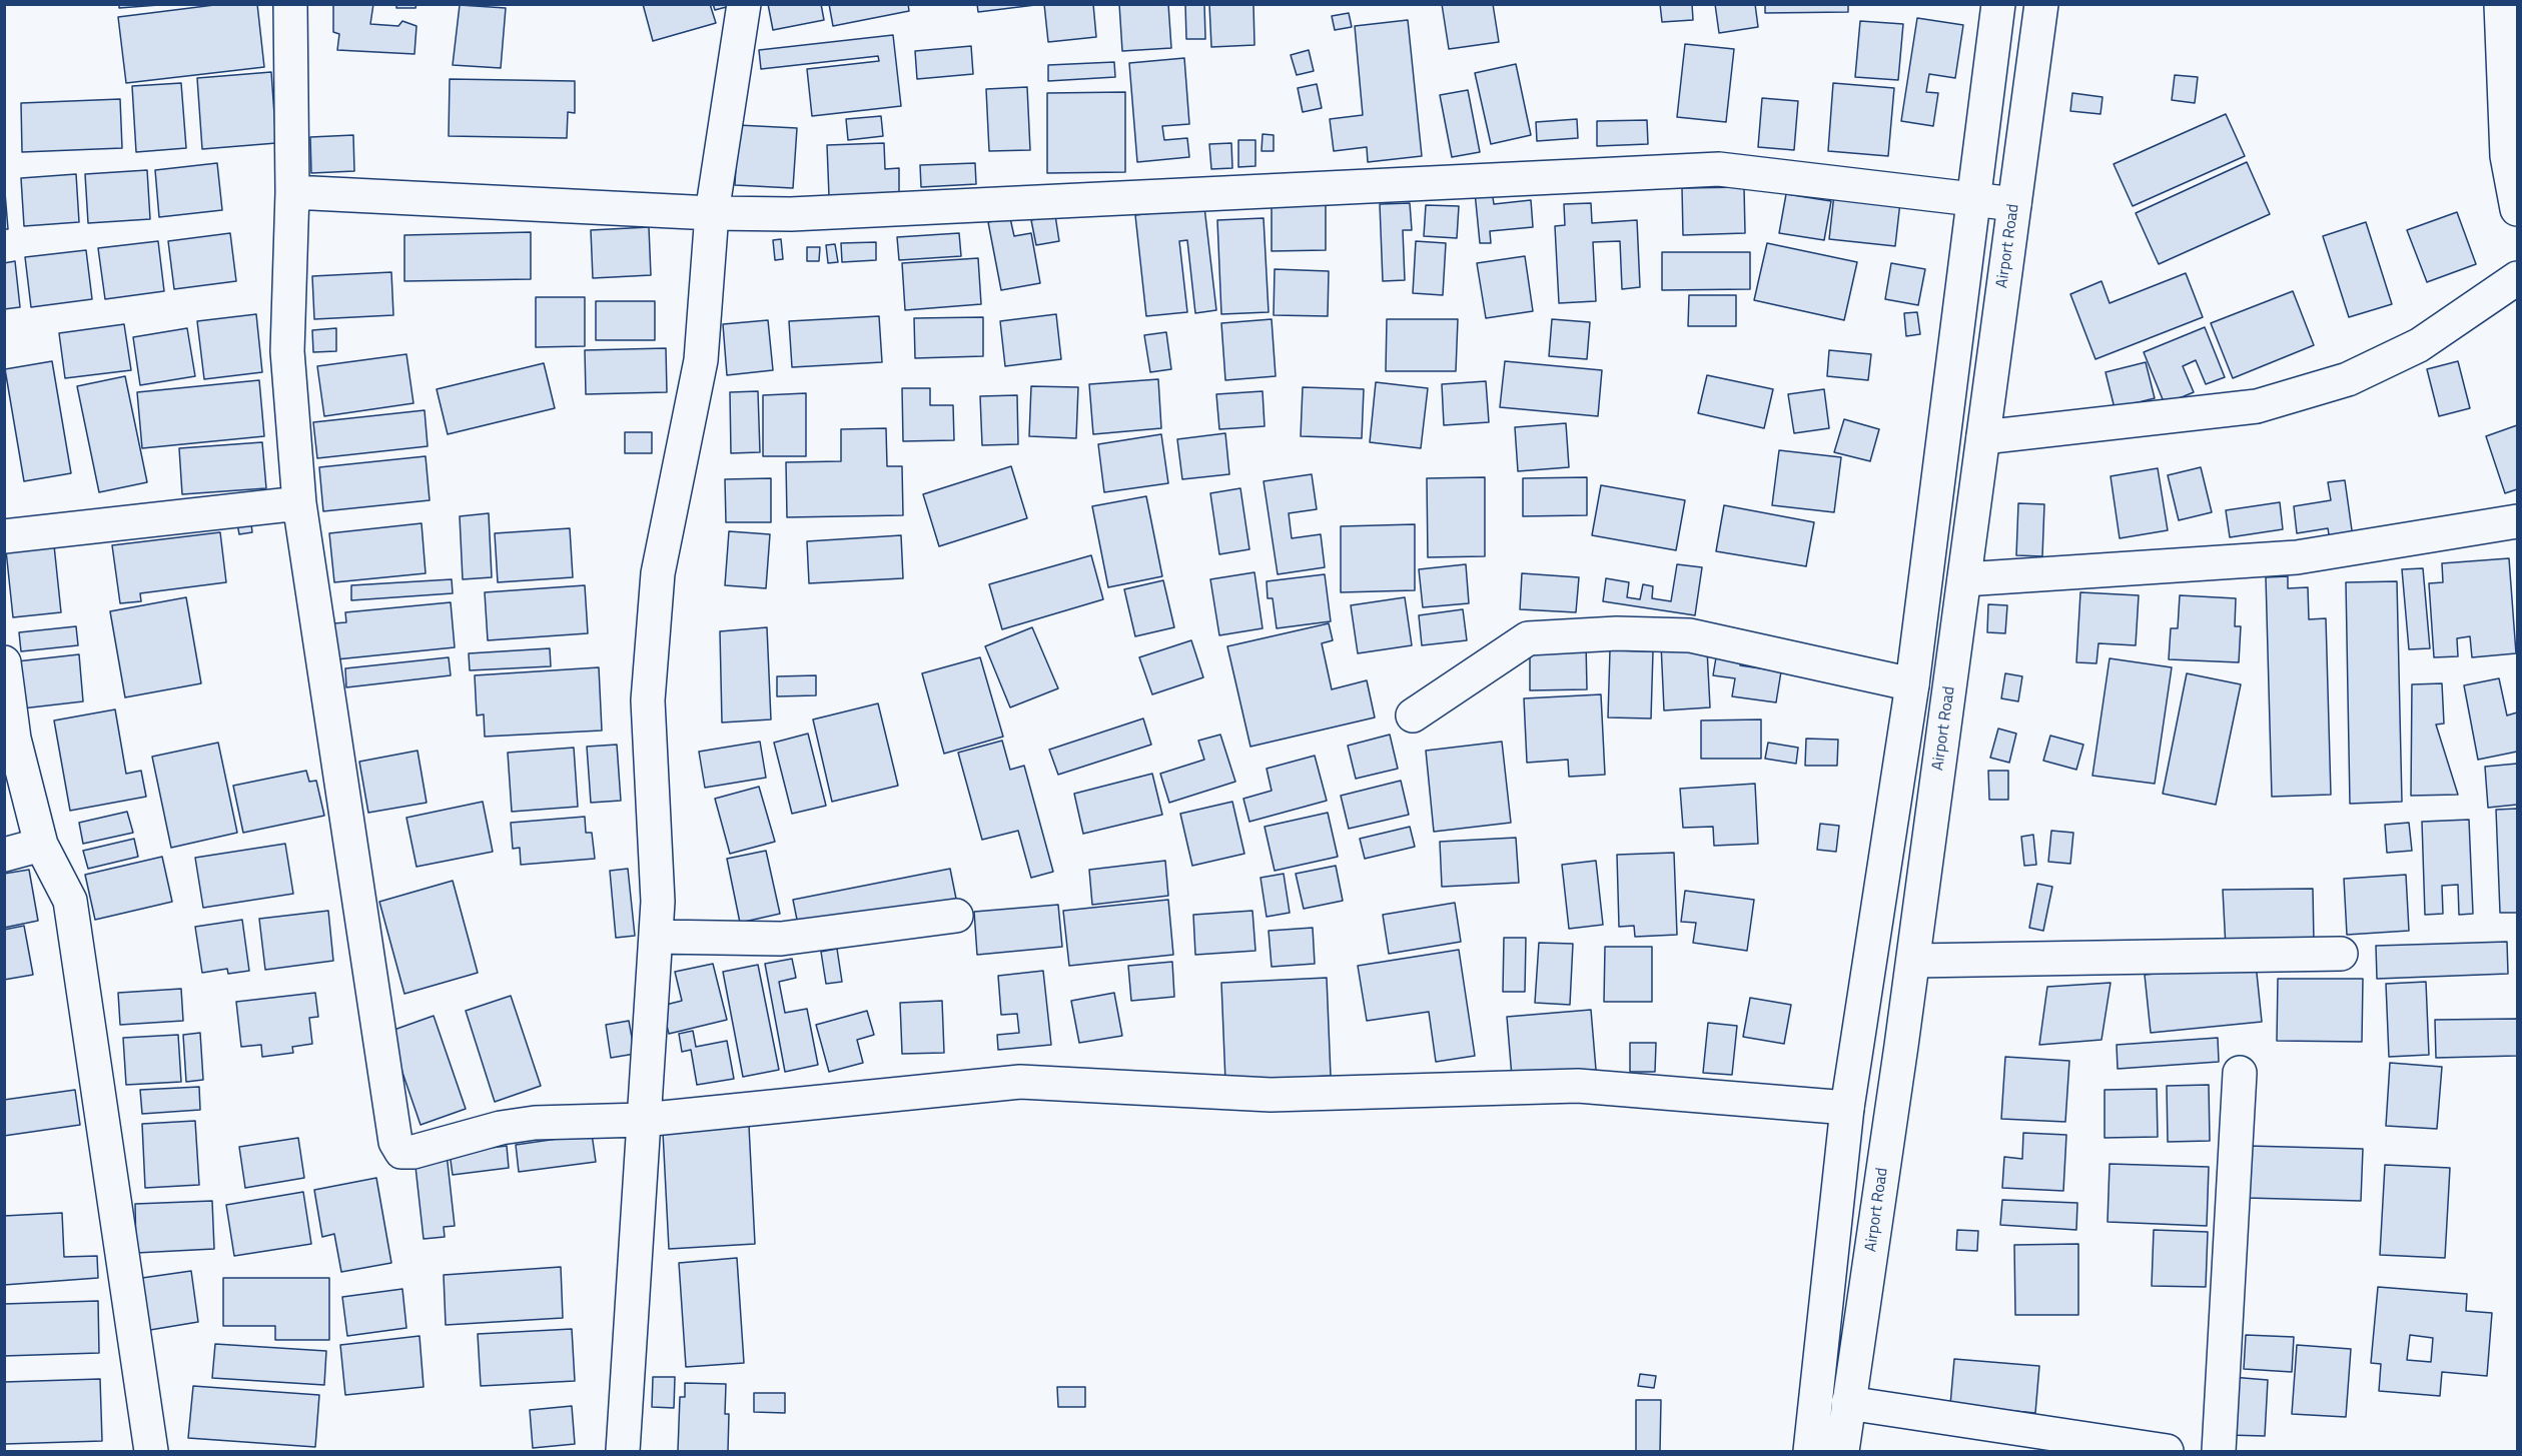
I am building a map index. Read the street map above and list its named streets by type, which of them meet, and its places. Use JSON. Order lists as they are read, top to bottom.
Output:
{
  "streets": {
    "main road": ["Airport Road"]
  }
}
